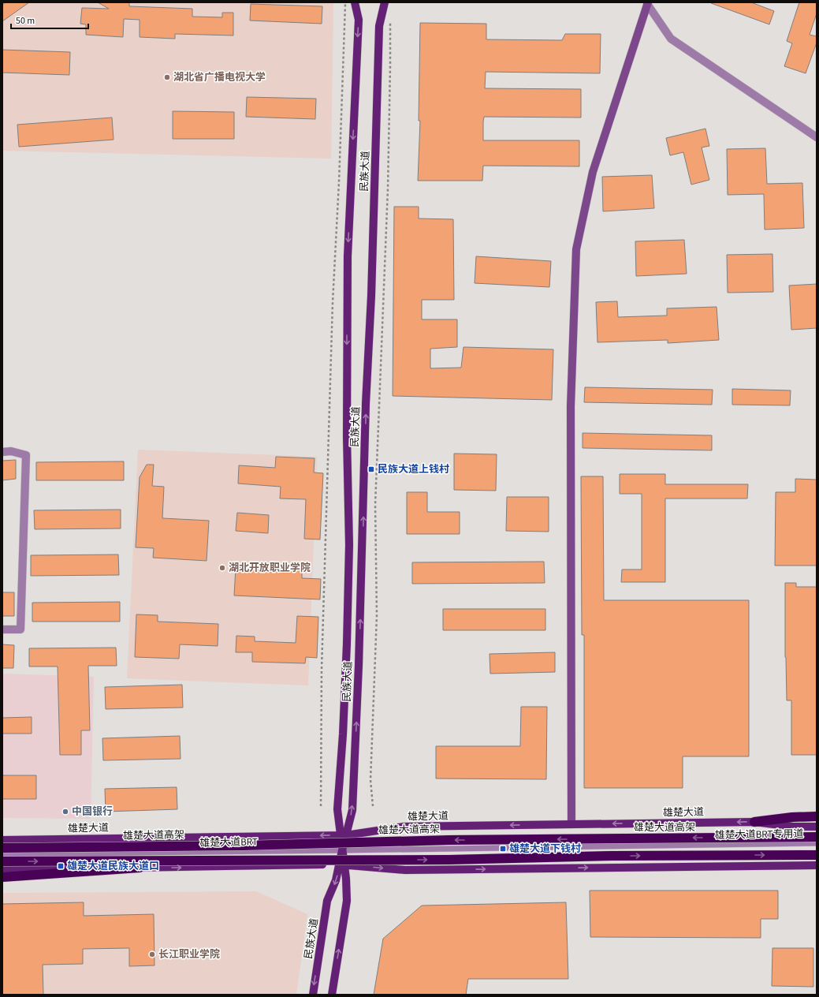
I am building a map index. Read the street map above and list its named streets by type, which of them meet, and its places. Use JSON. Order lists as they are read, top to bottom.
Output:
{
  "streets": {
    "highway": ["雄楚大道高架"],
    "main road": ["民族大道", "雄楚大道"],
    "lane": ["雄楚大道BRT专用道", "雄楚大道BRT"]
  },
  "crossings": [
    ["民族大道", "雄楚大道"],
    ["民族大道", "雄楚大道BRT专用道"],
    ["民族大道", "雄楚大道BRT"],
    ["雄楚大道BRT专用道", "雄楚大道BRT"]
  ],
  "places": {
    "other": [
      "湖北省广播电视大学",
      "湖北开放职业学院",
      "中国银行",
      "长江职业学院"
    ],
    "transit": ["民族大道上钱村", "雄楚大道下钱村", "雄楚大道民族大道口"]
  },
  "scale_bar": "50 m"
}
